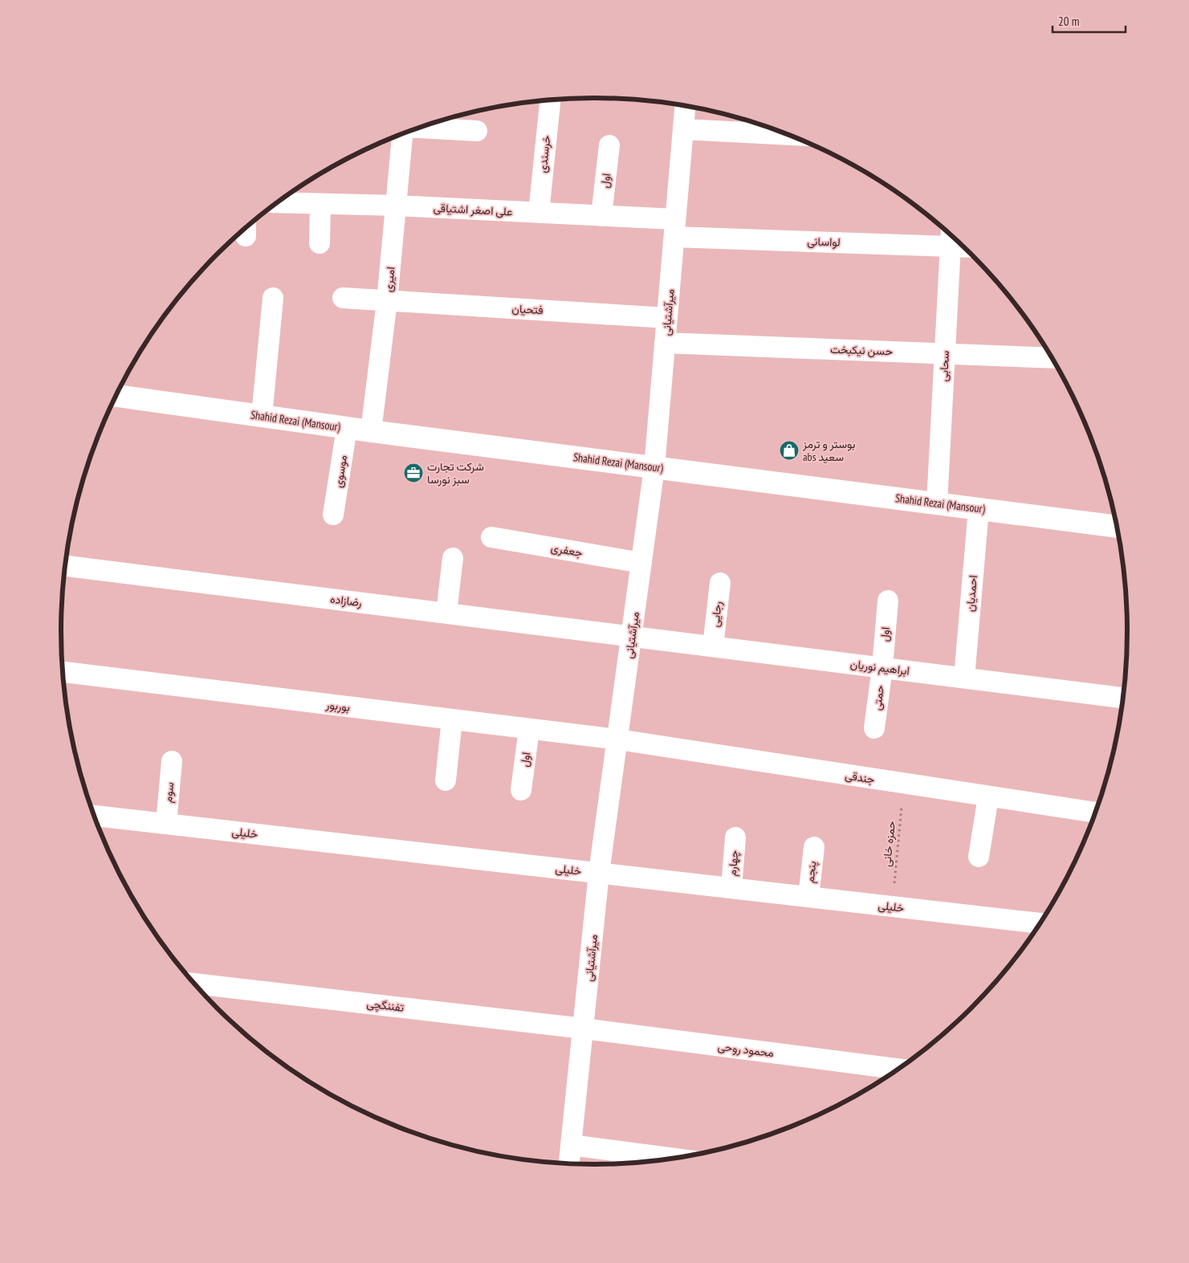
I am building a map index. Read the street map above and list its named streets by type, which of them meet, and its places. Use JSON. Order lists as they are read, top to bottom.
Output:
{
  "streets": {
    "main road": ["Shahid Rezai (Mansour)"],
    "street": [
      "خرسندی",
      "اول",
      "علی اصغر اشتیاقی",
      "لواسانی",
      "امیری",
      "فتحیان",
      "میرآشتیانی",
      "حسن نیکبخت",
      "سحابی",
      "موسوی",
      "جعفری",
      "احمدیان",
      "رضازاده",
      "رجایی",
      "ابراهیم نوریان",
      "حمتی",
      "بوربور",
      "جندقی",
      "سوم",
      "خلیلی",
      "چهارم",
      "پنجم",
      "تفننگچی",
      "محمود روحی"
    ],
    "path": ["حمزه خانی"]
  },
  "crossings": [
    ["خرسندی", "علی اصغر اشتیاقی"],
    ["اول", "علی اصغر اشتیاقی"],
    ["اول", "ابراهیم نوریان"],
    ["اول", "حمتی"],
    ["اول", "بوربور"],
    ["علی اصغر اشتیاقی", "لواسانی"],
    ["علی اصغر اشتیاقی", "امیری"],
    ["علی اصغر اشتیاقی", "میرآشتیانی"],
    ["لواسانی", "میرآشتیانی"],
    ["لواسانی", "سحابی"],
    ["امیری", "فتحیان"],
    ["امیری", "Shahid Rezai (Mansour)"],
    ["فتحیان", "میرآشتیانی"],
    ["میرآشتیانی", "حسن نیکبخت"],
    ["میرآشتیانی", "Shahid Rezai (Mansour)"],
    ["میرآشتیانی", "جعفری"],
    ["میرآشتیانی", "رضازاده"],
    ["میرآشتیانی", "ابراهیم نوریان"],
    ["میرآشتیانی", "بوربور"],
    ["میرآشتیانی", "جندقی"],
    ["میرآشتیانی", "خلیلی"],
    ["میرآشتیانی", "تفننگچی"],
    ["میرآشتیانی", "محمود روحی"],
    ["حسن نیکبخت", "سحابی"],
    ["سحابی", "Shahid Rezai (Mansour)"],
    ["Shahid Rezai (Mansour)", "موسوی"],
    ["Shahid Rezai (Mansour)", "احمدیان"],
    ["احمدیان", "ابراهیم نوریان"],
    ["رضازاده", "ابراهیم نوریان"],
    ["رجایی", "ابراهیم نوریان"],
    ["ابراهیم نوریان", "حمتی"],
    ["بوربور", "جندقی"],
    ["جندقی", "حمزه خانی"],
    ["سوم", "خلیلی"],
    ["خلیلی", "حمزه خانی"],
    ["خلیلی", "چهارم"],
    ["خلیلی", "پنجم"],
    ["تفننگچی", "محمود روحی"]
  ],
  "places": {
    "shop": ["بوستر و ترمز abs سعید"],
    "office": ["شرکت تجارت سبز نورسا"]
  },
  "scale_bar": "20 m"
}
